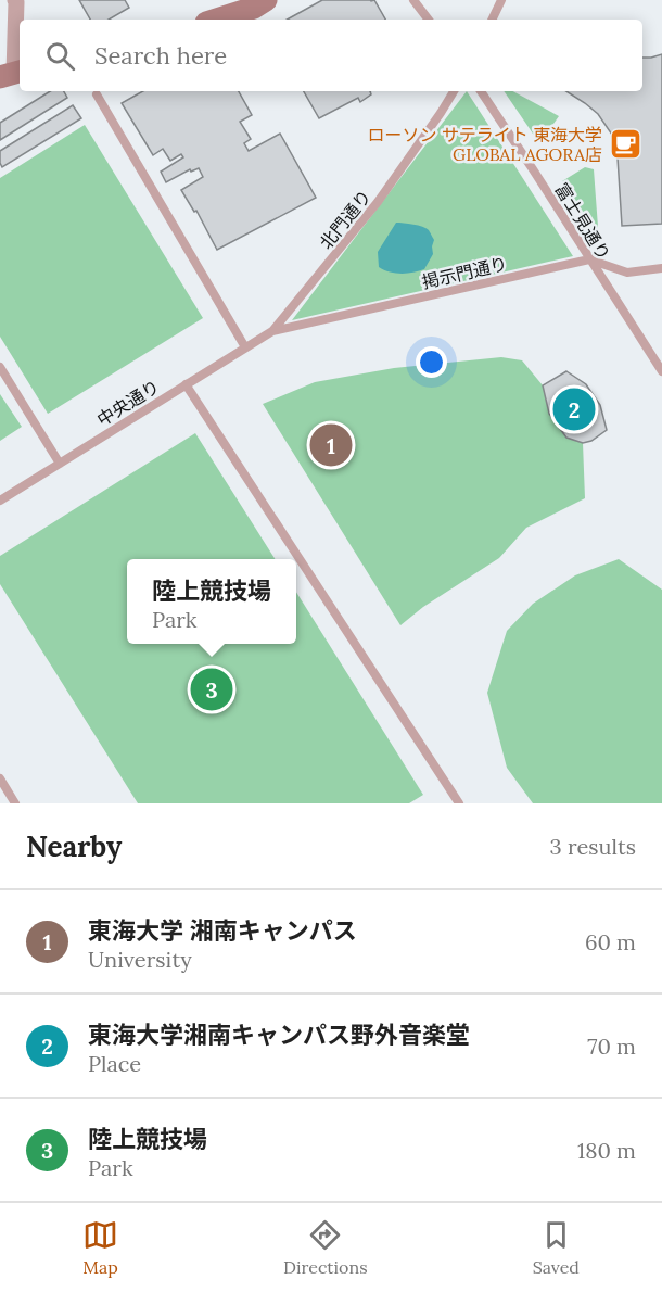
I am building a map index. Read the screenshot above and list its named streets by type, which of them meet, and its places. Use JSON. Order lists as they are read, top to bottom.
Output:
{
  "streets": {
    "lane": [
      "北門通り",
      "富士見通り",
      "掲示門通り",
      "中央通り"
    ]
  },
  "crossings": [
    ["北門通り", "掲示門通り"],
    ["北門通り", "中央通り"],
    ["富士見通り", "掲示門通り"],
    ["掲示門通り", "中央通り"]
  ],
  "places": {
    "cafe": ["ローソン サテライト 東海大学 GLOBAL AGORA店"]
  },
  "page": {
    "search": "Search here",
    "pins": ["2", "1", "3"],
    "popup": ["陸上競技場", "Park"],
    "heading": ["Nearby", "3 results"],
    "list": [
      {
        "mark": "1",
        "name": "東海大学 湘南キャンパス",
        "note": "University",
        "value": "60 m"
      },
      {
        "mark": "2",
        "name": "東海大学湘南キャンパス野外音楽堂",
        "note": "Place",
        "value": "70 m"
      },
      {
        "mark": "3",
        "name": "陸上競技場",
        "note": "Park",
        "value": "180 m"
      }
    ],
    "nav": ["Map", "Directions", "Saved"]
  }
}
